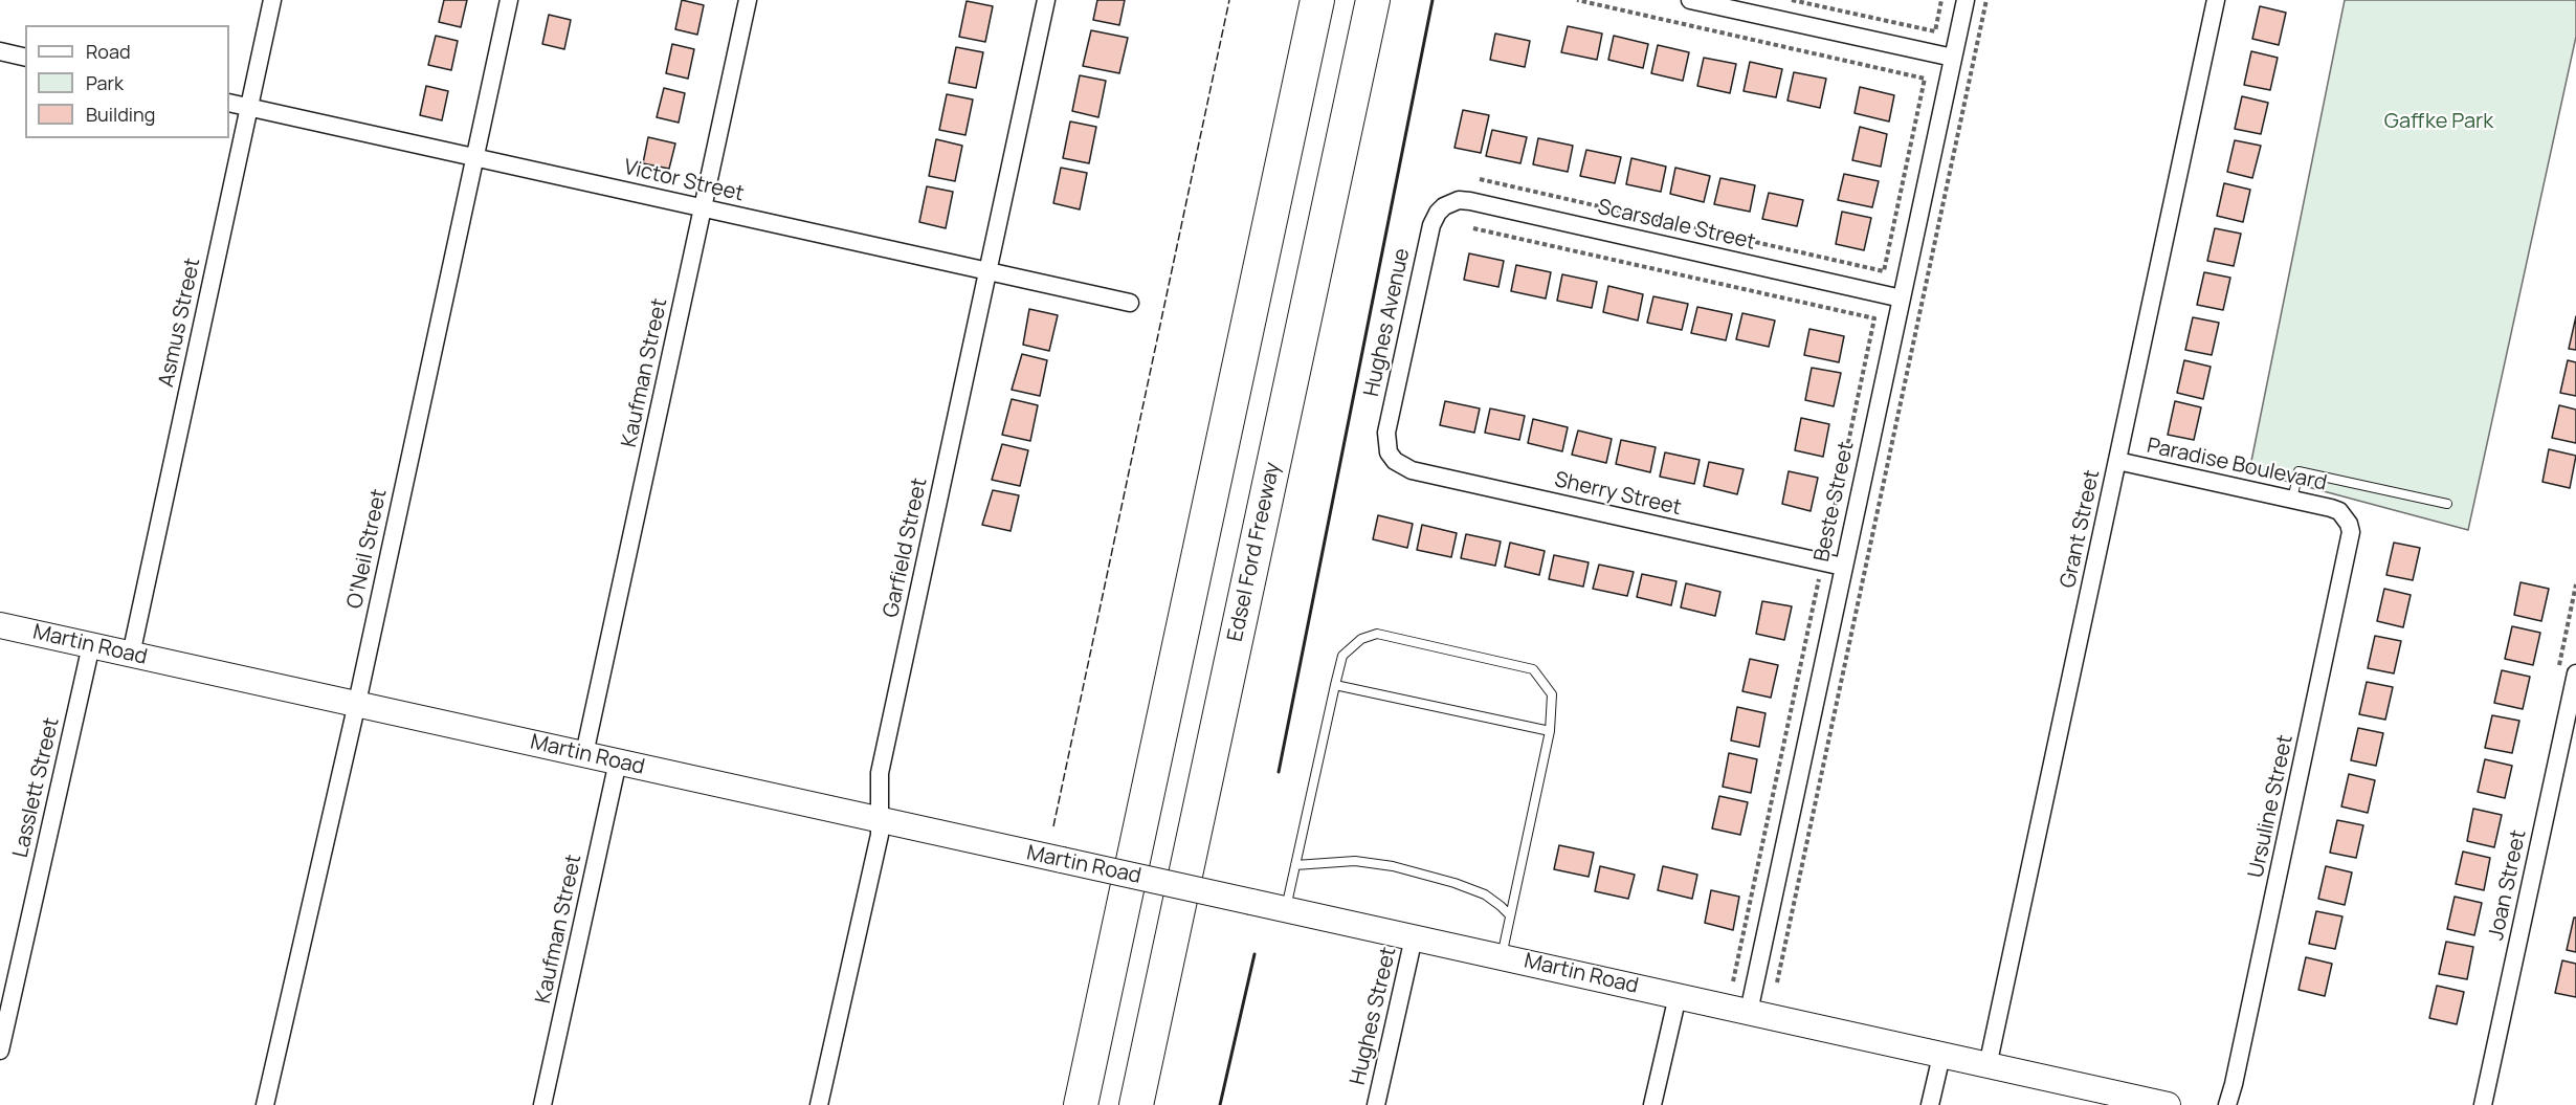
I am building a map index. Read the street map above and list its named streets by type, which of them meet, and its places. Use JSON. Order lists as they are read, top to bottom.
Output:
{
  "streets": {
    "highway": ["Edsel Ford Freeway"],
    "street": [
      "Victor Street",
      "Scarsdale Street",
      "Asmus Street",
      "Hughes Avenue",
      "Kaufman Street",
      "Paradise Boulevard",
      "Sherry Street",
      "Beste Street",
      "Grant Street",
      "Garfield Street",
      "O'Neil Street",
      "Martin Road",
      "Lasslett Street",
      "Ursuline Street",
      "Joan Street",
      "Hughes Street"
    ]
  },
  "crossings": [
    ["Victor Street", "Asmus Street"],
    ["Victor Street", "Kaufman Street"],
    ["Victor Street", "Garfield Street"],
    ["Victor Street", "O'Neil Street"],
    ["Scarsdale Street", "Hughes Avenue"],
    ["Scarsdale Street", "Beste Street"],
    ["Asmus Street", "Martin Road"],
    ["Hughes Avenue", "Sherry Street"],
    ["Kaufman Street", "Martin Road"],
    ["Paradise Boulevard", "Grant Street"],
    ["Paradise Boulevard", "Ursuline Street"],
    ["Sherry Street", "Beste Street"],
    ["Beste Street", "Martin Road"],
    ["Grant Street", "Martin Road"],
    ["Garfield Street", "Martin Road"],
    ["O'Neil Street", "Martin Road"],
    ["Martin Road", "Lasslett Street"],
    ["Martin Road", "Hughes Street"]
  ],
  "parks": ["Gaffke Park"],
  "legend": ["Road", "Park", "Building"]
}
